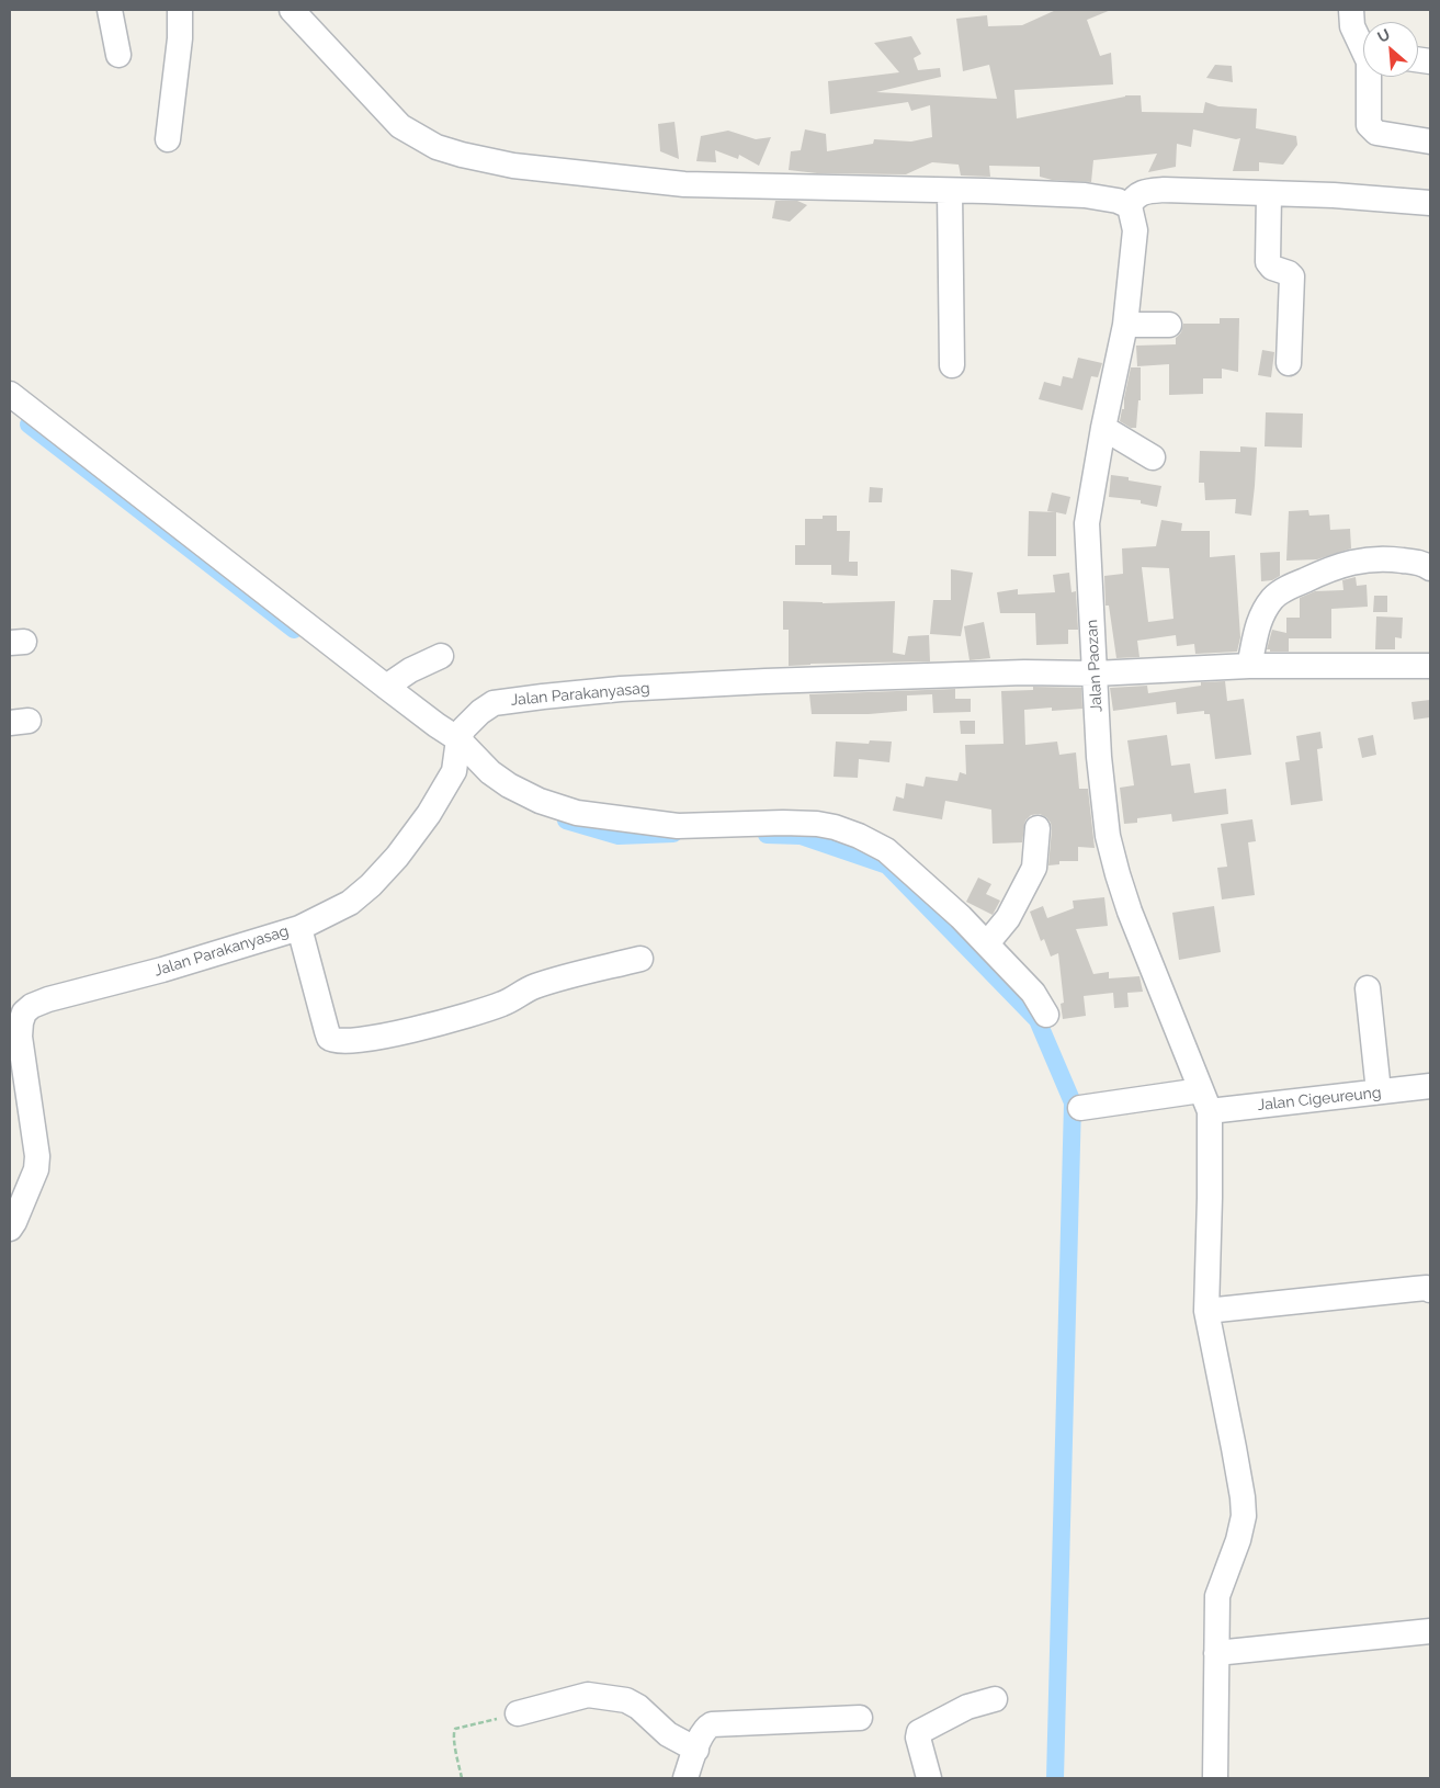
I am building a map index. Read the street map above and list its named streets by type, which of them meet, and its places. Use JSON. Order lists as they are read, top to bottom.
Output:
{
  "streets": {
    "street": ["Jalan Paozan", "Jalan Parakanyasag", "Jalan Cigeureung"]
  },
  "crossings": [
    ["Jalan Paozan", "Jalan Parakanyasag"],
    ["Jalan Paozan", "Jalan Cigeureung"]
  ],
  "north": "top left"
}
